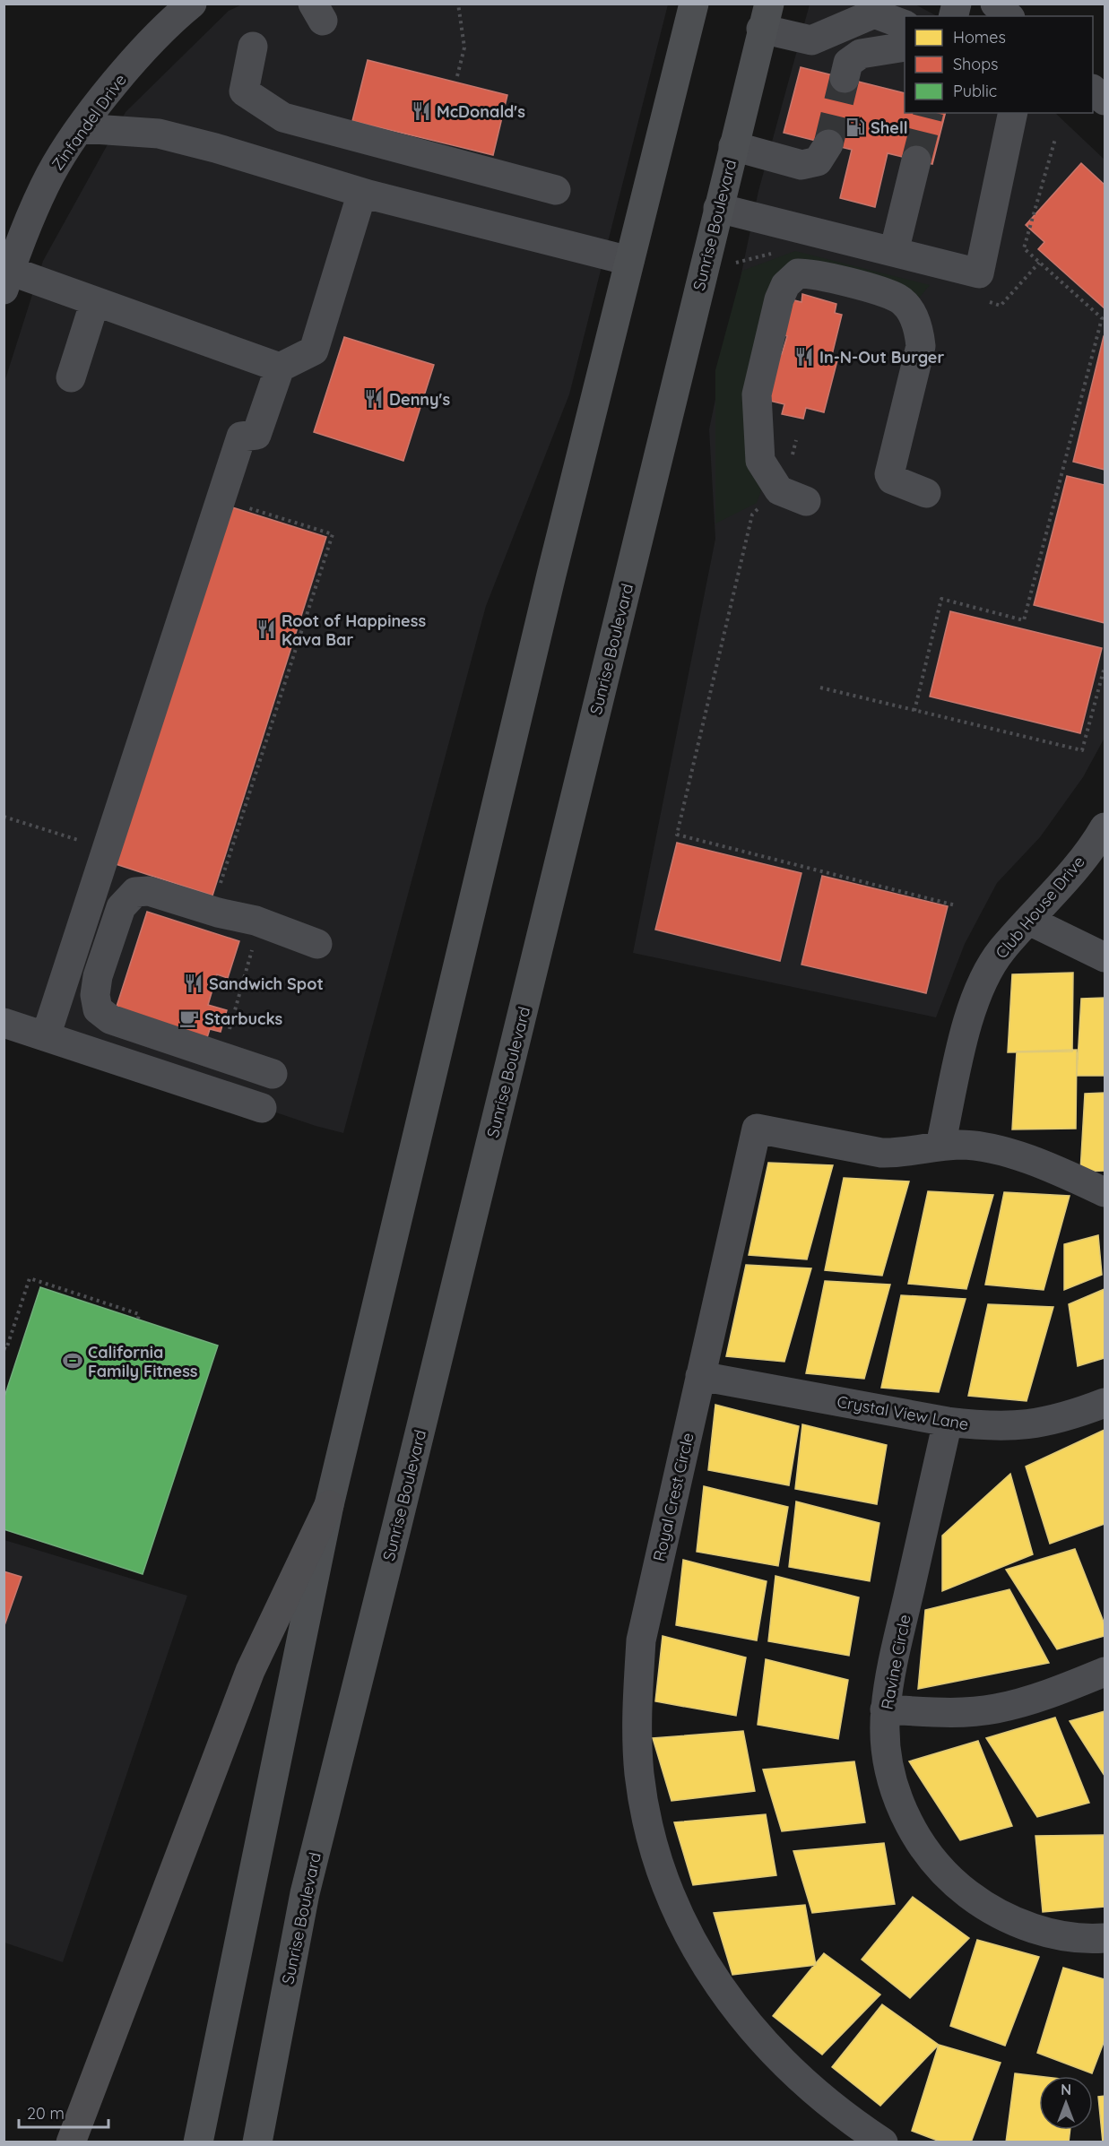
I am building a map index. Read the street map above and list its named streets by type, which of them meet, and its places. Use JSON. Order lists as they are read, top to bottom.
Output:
{
  "streets": {
    "main road": ["Sunrise Boulevard"],
    "street": [
      "Zinfandel Drive",
      "Club House Drive",
      "Crystal View Lane",
      "Royal Crest Circle",
      "Ravine Circle"
    ]
  },
  "crossings": [
    ["Club House Drive", "Royal Crest Circle"],
    ["Crystal View Lane", "Royal Crest Circle"],
    ["Crystal View Lane", "Ravine Circle"]
  ],
  "places": {
    "restaurant": [
      "McDonald's",
      "In-N-Out Burger",
      "Denny's",
      "Root of Happiness Kava Bar",
      "Sandwich Spot"
    ],
    "fuel station": ["Shell"],
    "cafe": ["Starbucks"],
    "sports": ["California Family Fitness"]
  },
  "legend": ["Homes", "Shops", "Public"],
  "scale_bar": "20 m",
  "north": "top"
}
